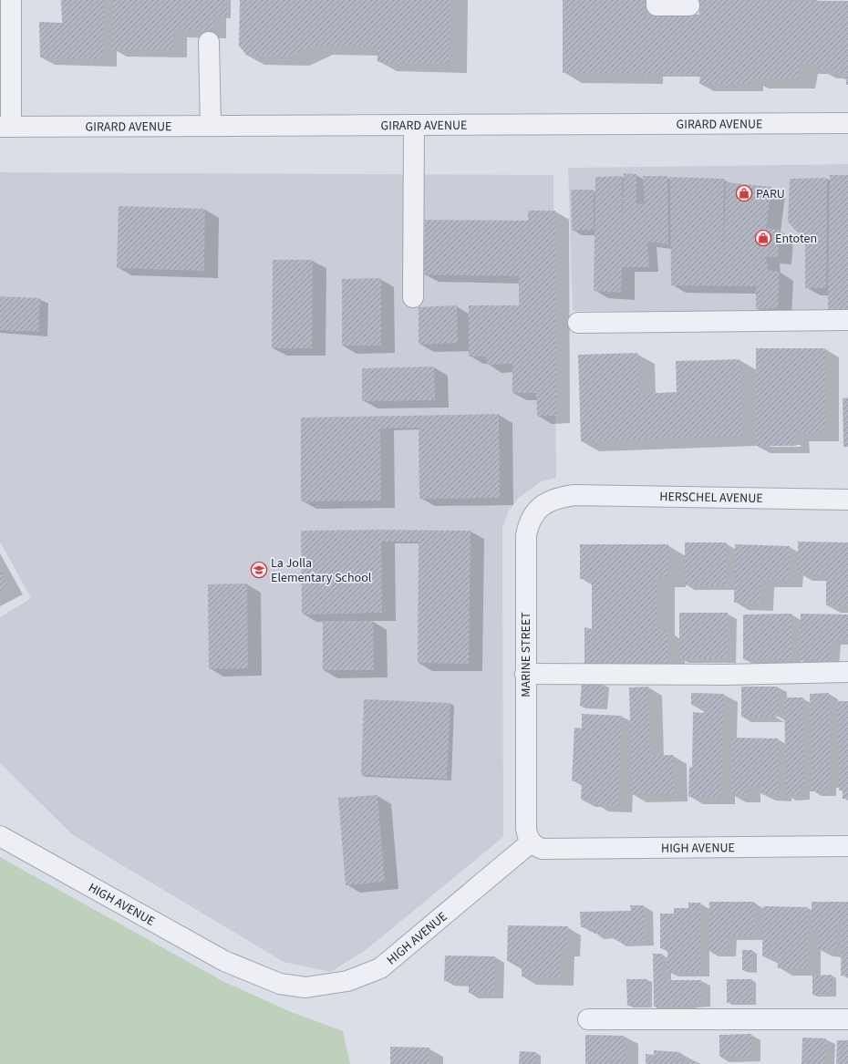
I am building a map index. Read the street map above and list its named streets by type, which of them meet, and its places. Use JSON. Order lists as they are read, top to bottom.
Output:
{
  "streets": {
    "street": [
      "GIRARD AVENUE",
      "HERSCHEL AVENUE",
      "MARINE STREET",
      "HIGH AVENUE"
    ]
  },
  "crossings": [
    ["HERSCHEL AVENUE", "MARINE STREET"],
    ["MARINE STREET", "HIGH AVENUE"]
  ],
  "places": {
    "shop": ["PARU", "Entoten"],
    "school or university": ["La Jolla Elementary School"]
  }
}
